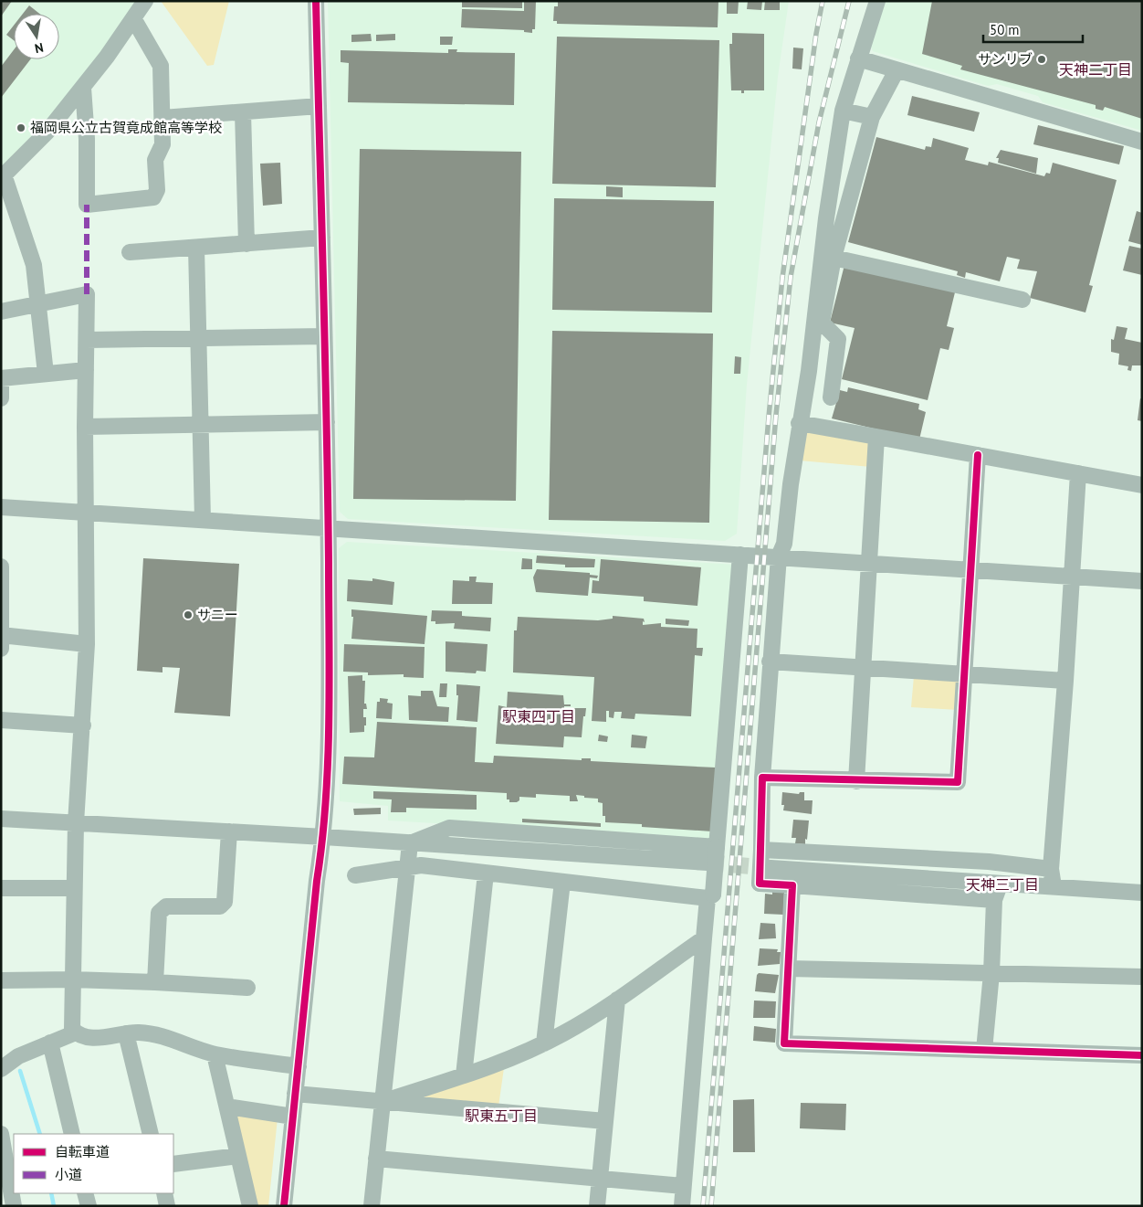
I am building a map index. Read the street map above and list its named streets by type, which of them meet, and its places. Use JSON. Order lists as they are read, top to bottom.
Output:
{
  "districts": [
    "天神二丁目",
    "駅東四丁目",
    "天神三丁目",
    "駅東五丁目"
  ],
  "places": ["サンリブ", "福岡県公立古賀竟成館高等学校", "サニー"],
  "legend": ["自転車道", "小道"],
  "scale_bar": "50 m",
  "north": "bottom"
}
